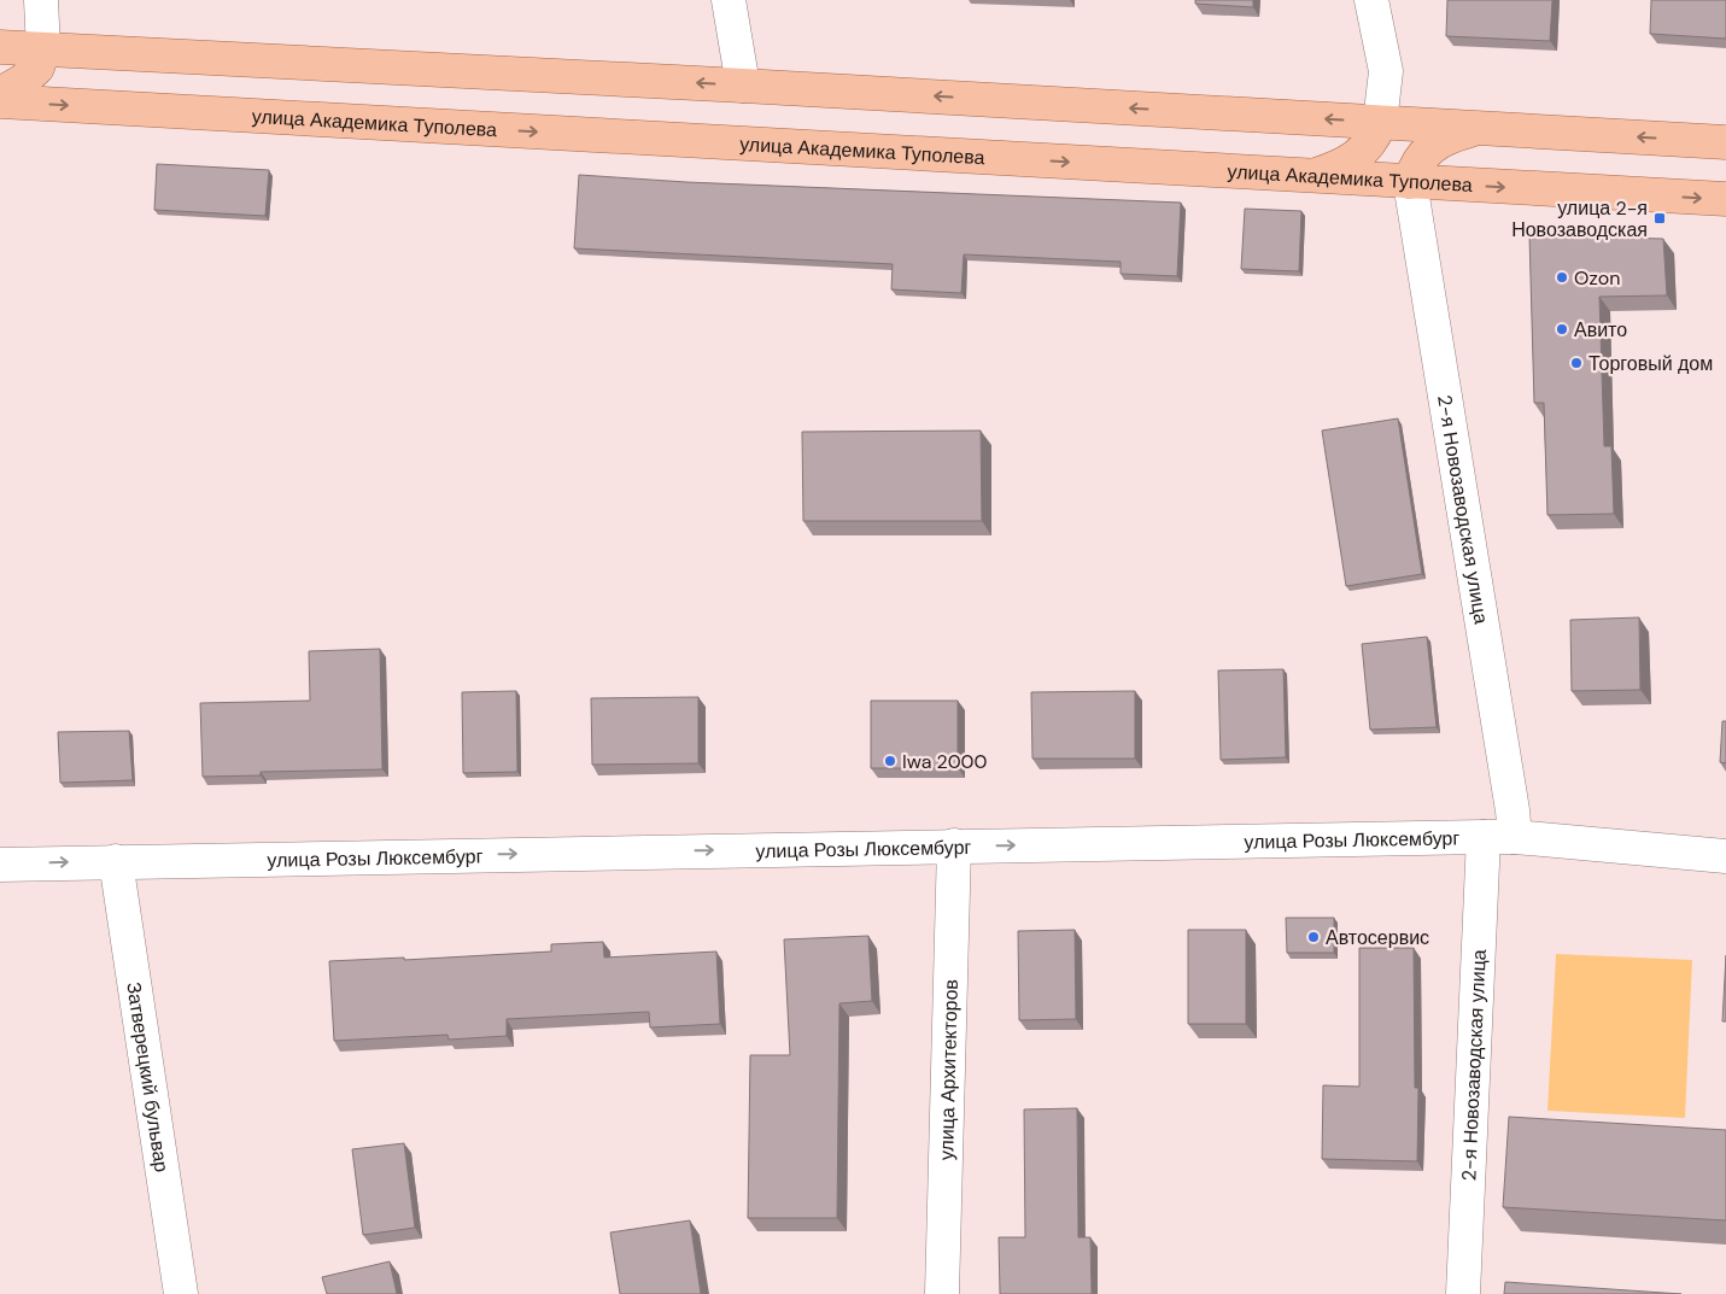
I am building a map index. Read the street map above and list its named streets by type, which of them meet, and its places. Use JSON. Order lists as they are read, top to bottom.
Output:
{
  "streets": {
    "main road": ["улица Академика Туполева"],
    "street": [
      "2-я Новозаводская улица",
      "улица Розы Люксембург",
      "улица Архитекторов",
      "Затверецкий бульвар"
    ]
  },
  "crossings": [
    ["улица Академика Туполева", "2-я Новозаводская улица"],
    ["2-я Новозаводская улица", "улица Розы Люксембург"],
    ["улица Розы Люксембург", "улица Архитекторов"],
    ["улица Розы Люксембург", "Затверецкий бульвар"]
  ],
  "one_way": ["улица Розы Люксембург"],
  "places": {
    "transit": ["улица 2-я Новозаводская"],
    "other": [
      "Ozon",
      "Авито",
      "Торговый дом",
      "Iwa 2000",
      "Автосервис"
    ]
  }
}
